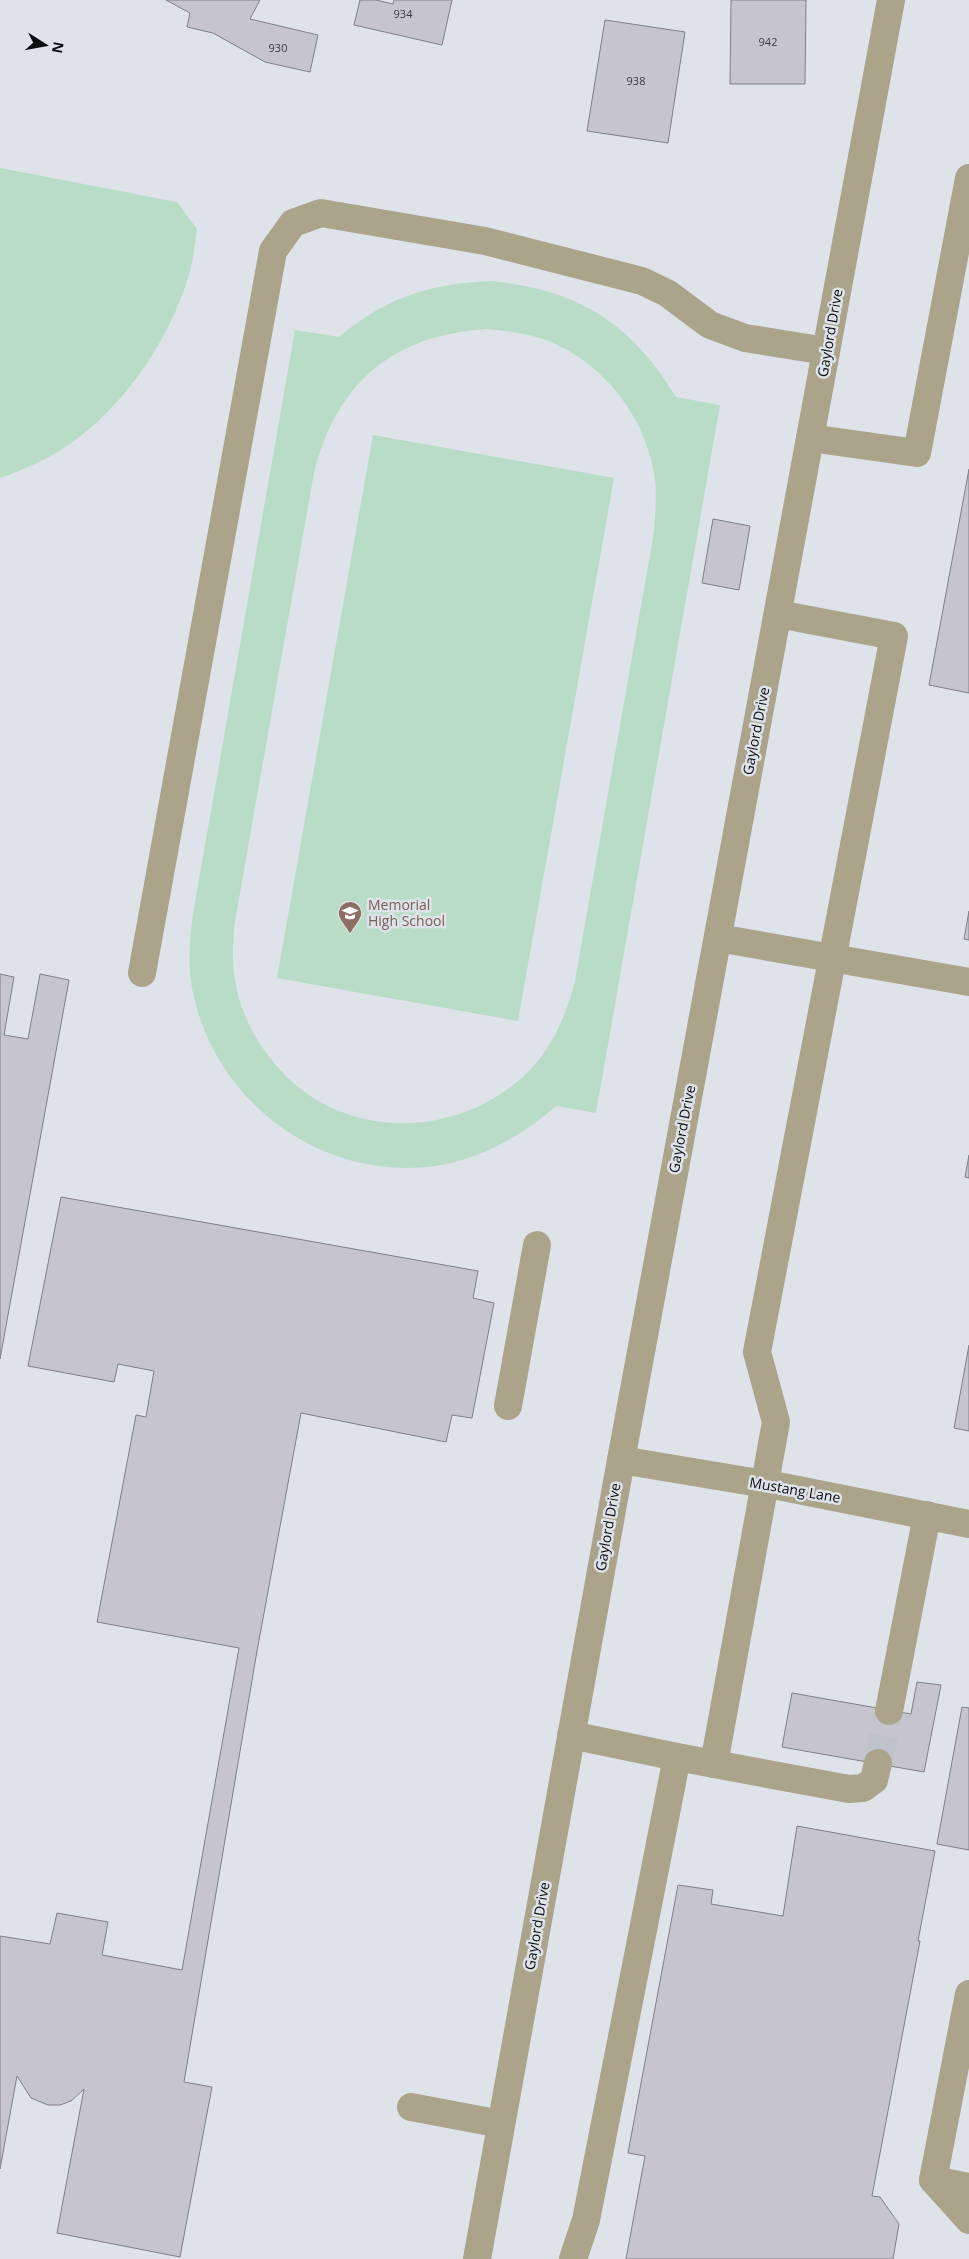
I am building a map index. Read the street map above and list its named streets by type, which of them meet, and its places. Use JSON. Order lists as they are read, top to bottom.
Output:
{
  "streets": {
    "street": ["Gaylord Drive", "Mustang Lane"]
  },
  "crossings": [
    ["Gaylord Drive", "Mustang Lane"]
  ],
  "places": {
    "school or university": ["Memorial High School"]
  },
  "house_numbers": [
    "934",
    "942",
    "930",
    "938"
  ],
  "north": "right"
}
